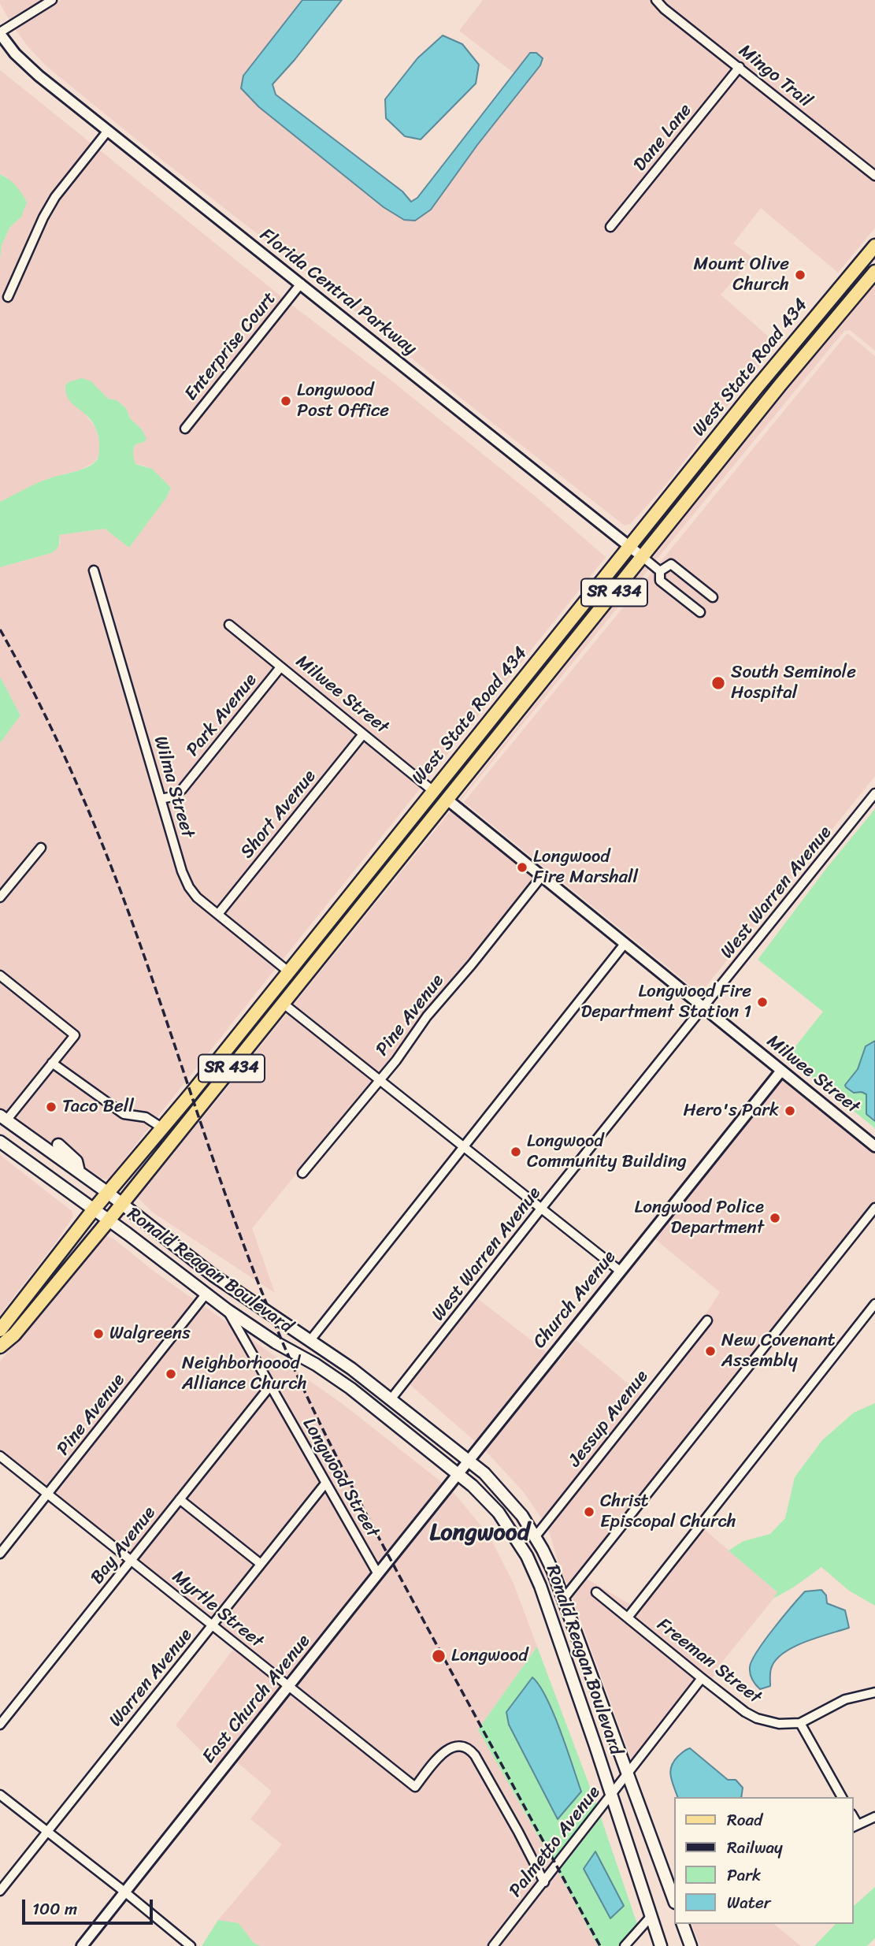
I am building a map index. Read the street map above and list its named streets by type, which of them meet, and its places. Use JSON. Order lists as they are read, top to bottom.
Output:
{
  "streets": {
    "main road": ["West State Road 434", "SR 434", "Ronald Reagan Boulevard"],
    "street": [
      "Mingo Trail",
      "Dane Lane",
      "Florida Central Parkway",
      "Enterprise Court",
      "Milwee Street",
      "Park Avenue",
      "Wilma Street",
      "Short Avenue",
      "West Warren Avenue",
      "Pine Avenue",
      "Church Avenue",
      "Jessup Avenue",
      "Longwood Street",
      "Bay Avenue",
      "Myrtle Street",
      "Freeman Street",
      "Warren Avenue",
      "East Church Avenue",
      "Palmetto Avenue"
    ]
  },
  "crossings": [
    ["Mingo Trail", "Dane Lane"],
    ["Florida Central Parkway", "Enterprise Court"],
    ["Florida Central Parkway", "West State Road 434"],
    ["West State Road 434", "SR 434"],
    ["West State Road 434", "Milwee Street"],
    ["West State Road 434", "Wilma Street"],
    ["West State Road 434", "Ronald Reagan Boulevard"],
    ["SR 434", "Ronald Reagan Boulevard"],
    ["Milwee Street", "Park Avenue"],
    ["Milwee Street", "Short Avenue"],
    ["Milwee Street", "West Warren Avenue"],
    ["Milwee Street", "Pine Avenue"],
    ["Milwee Street", "Church Avenue"],
    ["Park Avenue", "Wilma Street"],
    ["Wilma Street", "Short Avenue"],
    ["West Warren Avenue", "Ronald Reagan Boulevard"],
    ["Pine Avenue", "Ronald Reagan Boulevard"],
    ["Pine Avenue", "Myrtle Street"],
    ["Ronald Reagan Boulevard", "Church Avenue"],
    ["Ronald Reagan Boulevard", "Jessup Avenue"],
    ["Ronald Reagan Boulevard", "Longwood Street"],
    ["Ronald Reagan Boulevard", "East Church Avenue"],
    ["Ronald Reagan Boulevard", "Palmetto Avenue"],
    ["Church Avenue", "East Church Avenue"],
    ["Longwood Street", "Bay Avenue"],
    ["Longwood Street", "Warren Avenue"],
    ["Longwood Street", "East Church Avenue"],
    ["Bay Avenue", "Myrtle Street"],
    ["Myrtle Street", "Warren Avenue"],
    ["Myrtle Street", "East Church Avenue"],
    ["Myrtle Street", "Palmetto Avenue"],
    ["Freeman Street", "Palmetto Avenue"]
  ],
  "districts": ["Longwood"],
  "places": [
    "Mount Olive Church",
    "Longwood Post Office",
    "South Seminole Hospital",
    "Longwood Fire Marshall",
    "Longwood Fire Department Station 1",
    "Taco Bell",
    "Hero's Park",
    "Longwood Community Building",
    "Longwood Police Department",
    "Walgreens",
    "New Covenant Assembly",
    "Neighborhoood Alliance Church",
    "Christ Episcopal Church",
    "Longwood"
  ],
  "legend": [
    "Road",
    "Railway",
    "Park",
    "Water"
  ],
  "scale_bar": "100 m"
}
